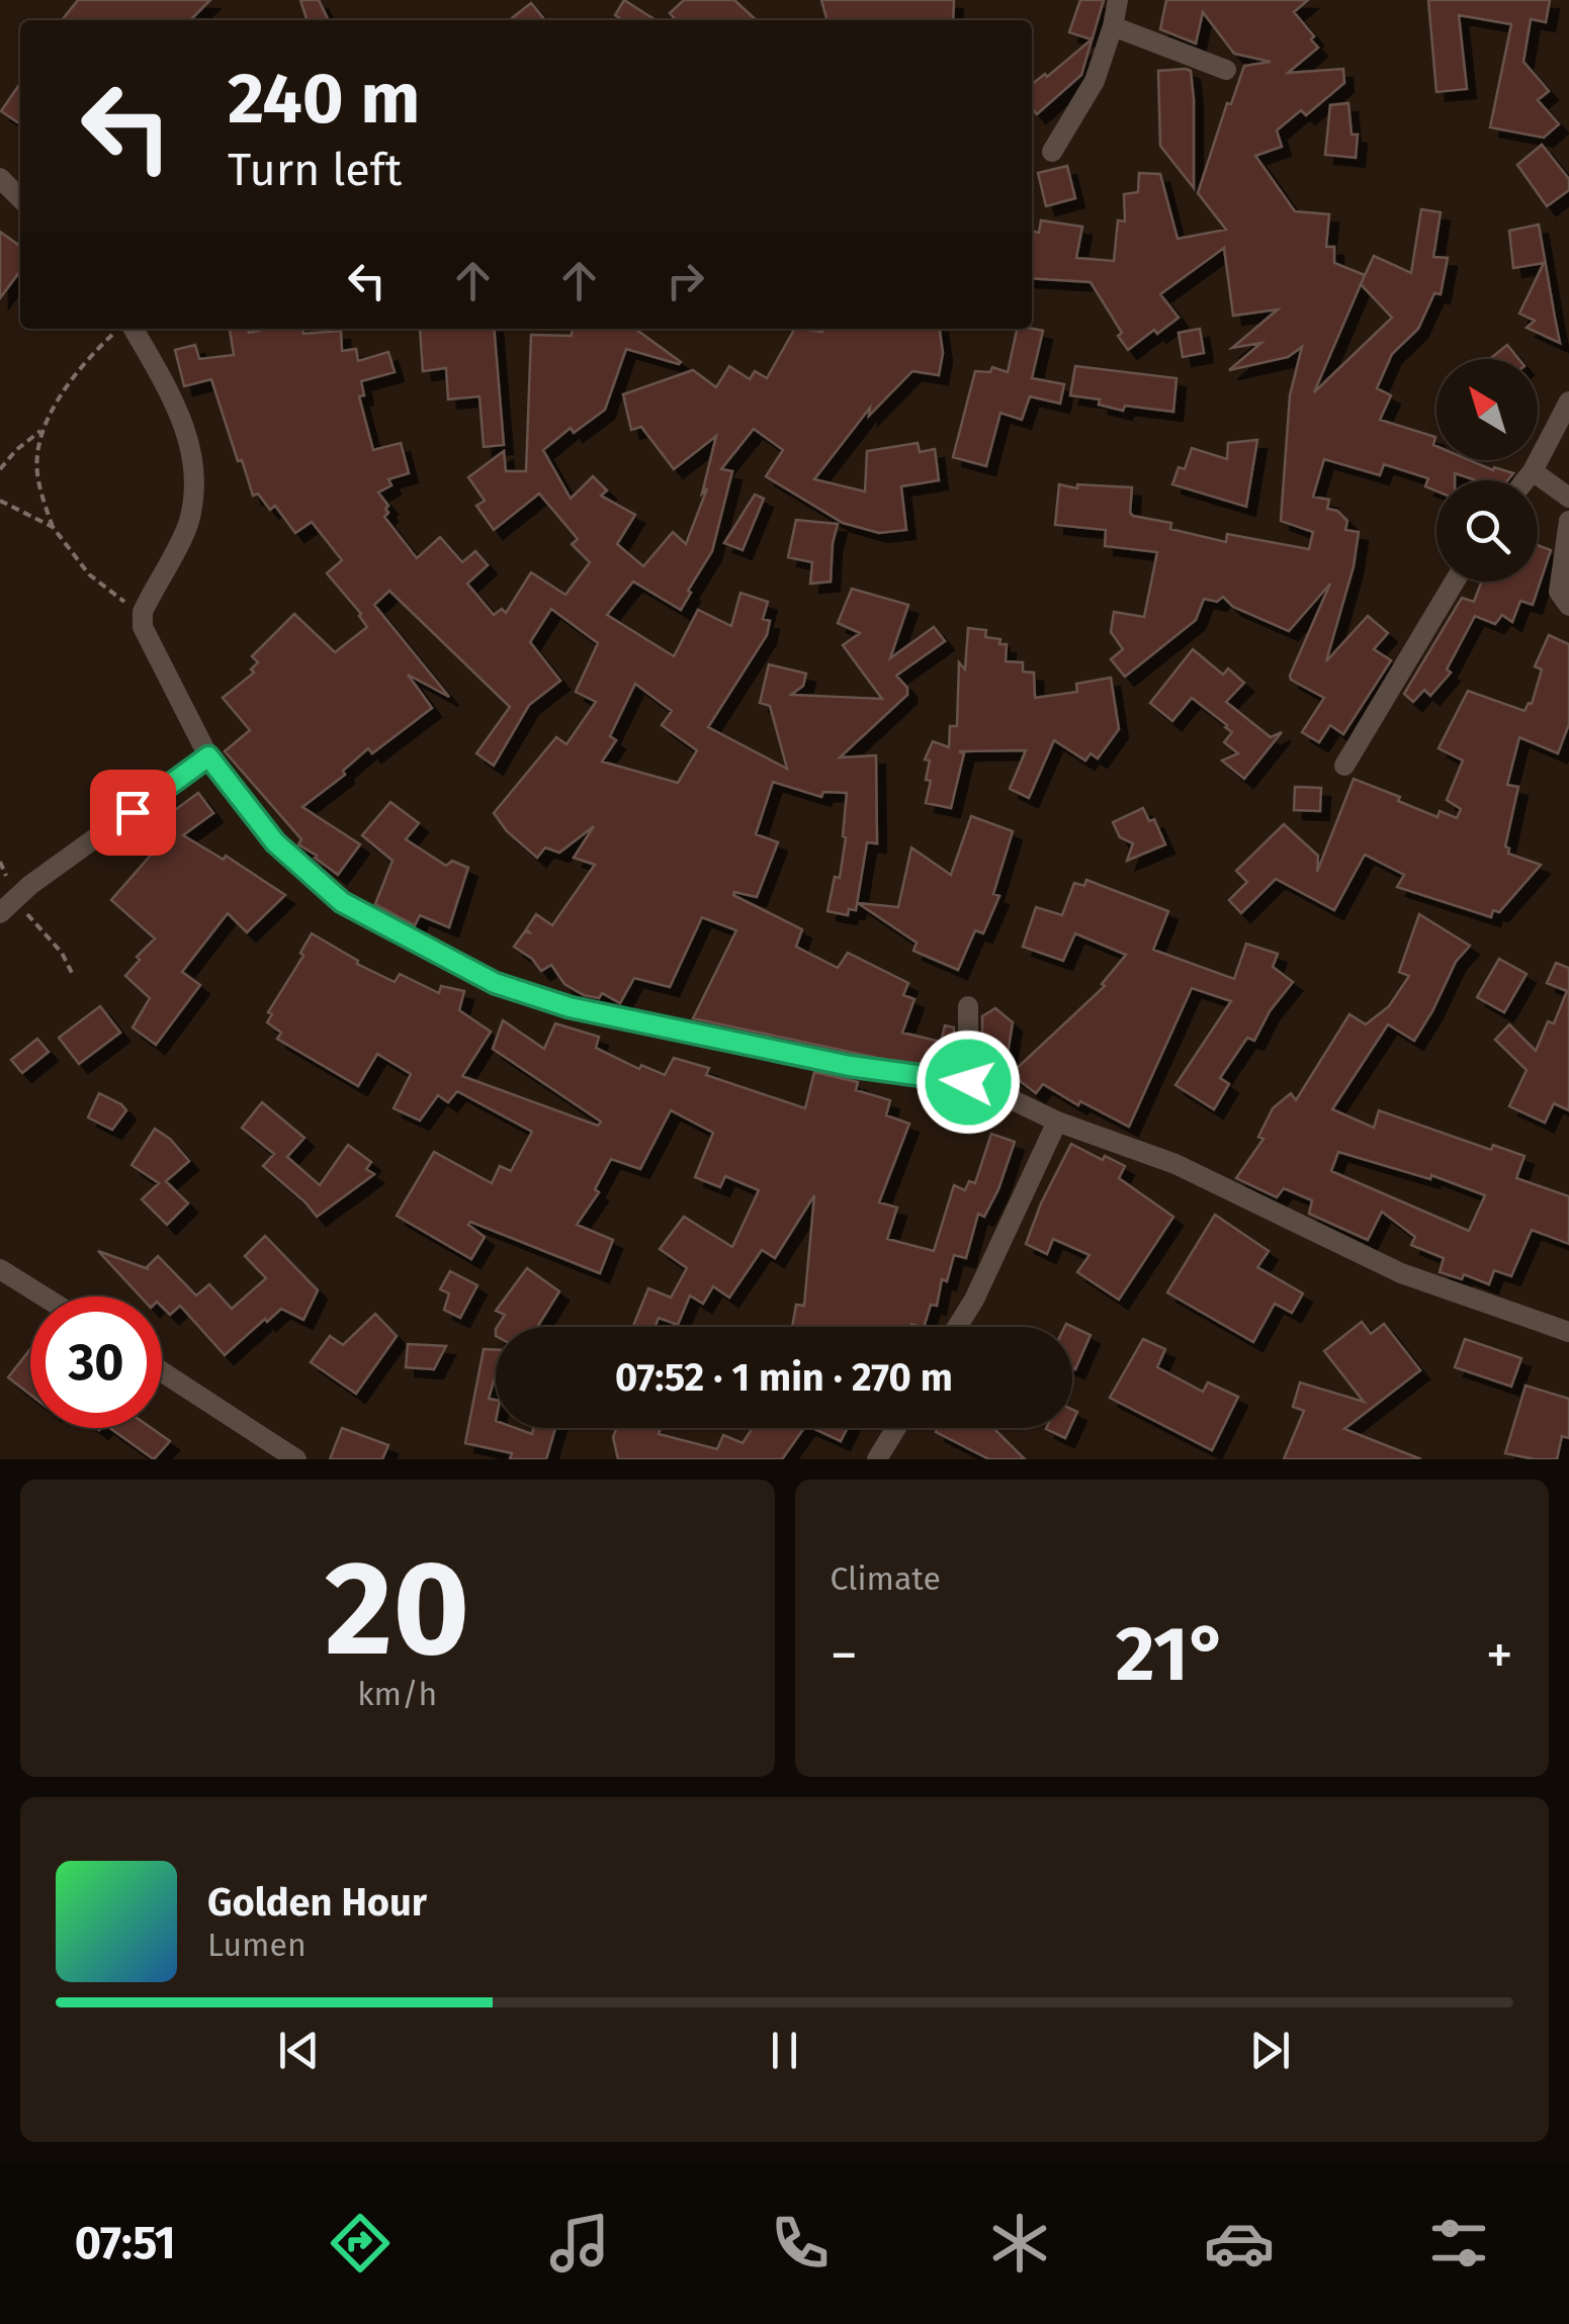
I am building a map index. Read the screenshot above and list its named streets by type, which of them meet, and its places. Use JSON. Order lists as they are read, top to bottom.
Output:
{
  "north": "top left",
  "page": {
    "turn": ["240 m", "Turn left"],
    "limit": "30",
    "trip": "07:52 · 1 min · 270 m",
    "tile": [
      ["20", "km/h"],
      "Climate"
    ],
    "heat": ["−", "21°", "+"],
    "song": ["Golden Hour", "Lumen"],
    "tabs": "07:51"
  }
}
